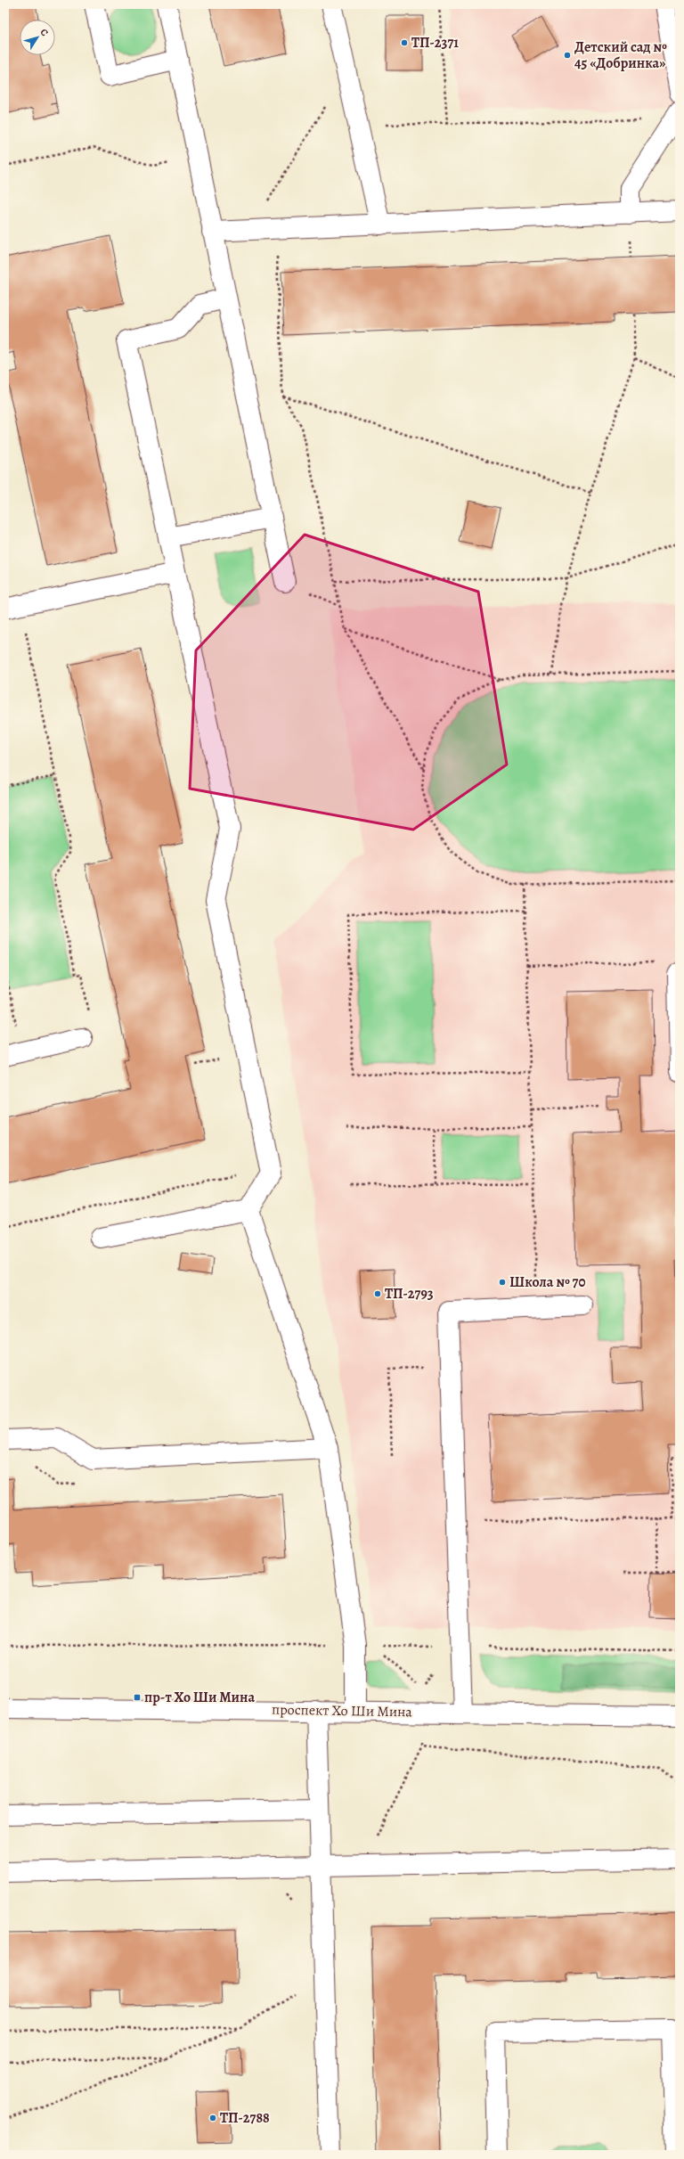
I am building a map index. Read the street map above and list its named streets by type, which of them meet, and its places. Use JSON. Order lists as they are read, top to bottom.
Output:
{
  "streets": {
    "street": ["проспект Хо Ши Мина"]
  },
  "places": {
    "other": [
      "ТП-2371",
      "Детский сад № 45 «Добринка»",
      "Школа № 70",
      "ТП-2793",
      "ТП-2788"
    ],
    "transit": ["пр-т Хо Ши Мина"]
  },
  "north": "top right"
}
